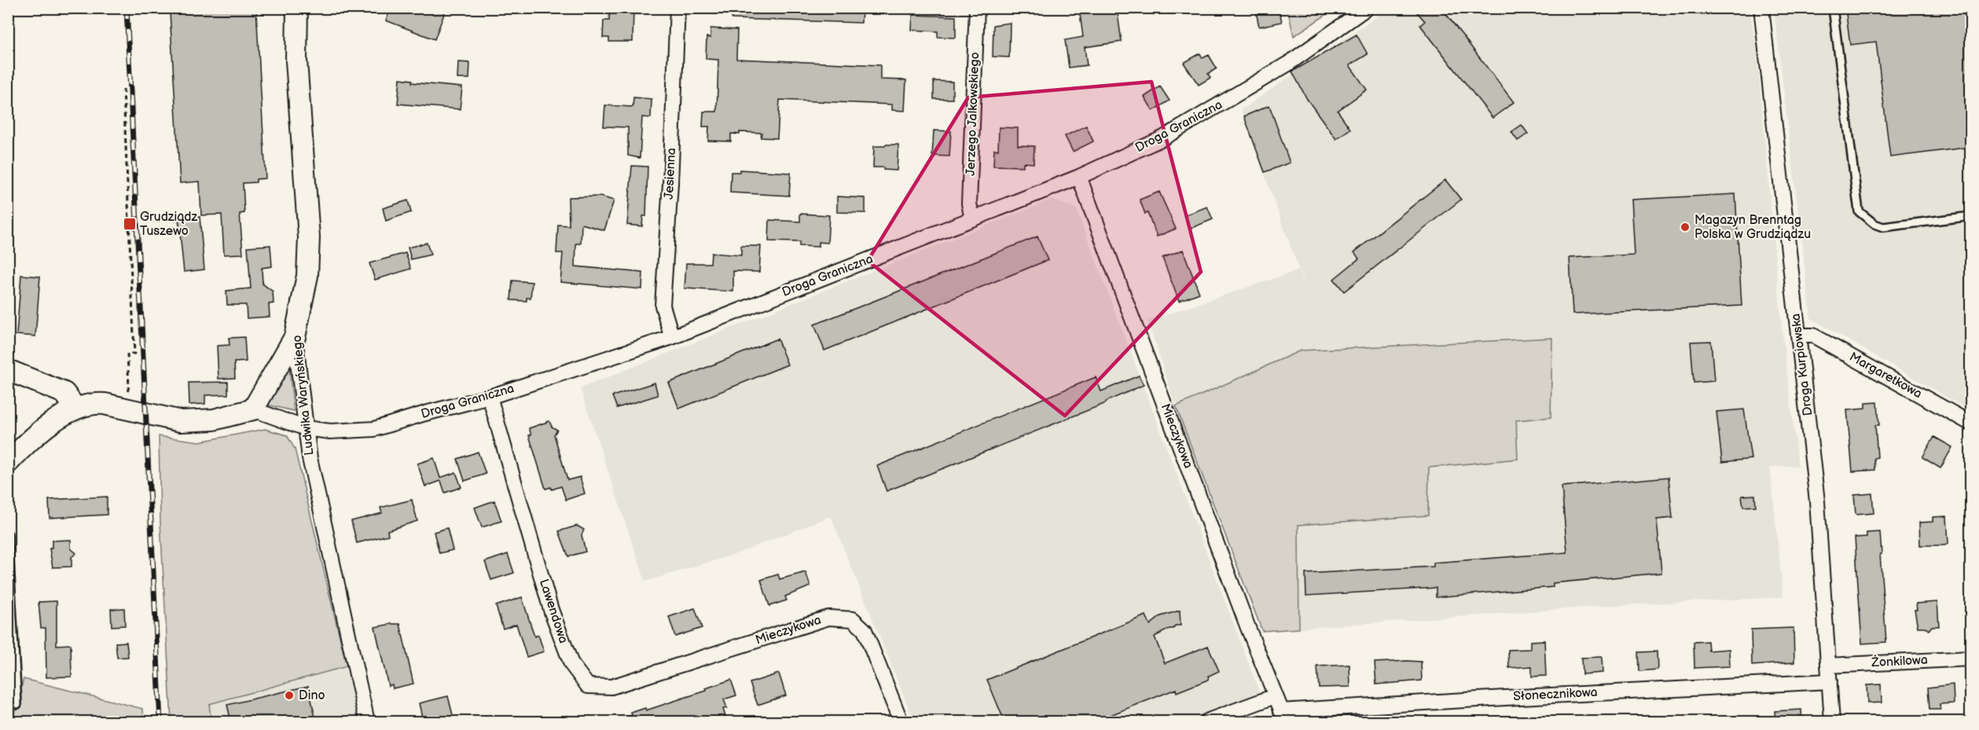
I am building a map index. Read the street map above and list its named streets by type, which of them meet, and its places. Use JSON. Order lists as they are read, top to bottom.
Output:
{
  "streets": {
    "street": [
      "Jerzego Jalkowskiego",
      "Droga Graniczna",
      "Jesienna",
      "Droga Kurpiowska",
      "Margaretkowa",
      "Ludwika Waryńskiego",
      "Mieczykowa",
      "Lawendowa",
      "Żonkilowa",
      "Słonecznikowa"
    ]
  },
  "crossings": [
    ["Jerzego Jalkowskiego", "Droga Graniczna"],
    ["Droga Graniczna", "Jesienna"],
    ["Droga Graniczna", "Ludwika Waryńskiego"],
    ["Droga Graniczna", "Mieczykowa"],
    ["Droga Graniczna", "Lawendowa"],
    ["Droga Kurpiowska", "Margaretkowa"],
    ["Droga Kurpiowska", "Żonkilowa"],
    ["Droga Kurpiowska", "Słonecznikowa"],
    ["Mieczykowa", "Lawendowa"],
    ["Mieczykowa", "Słonecznikowa"]
  ],
  "places": {
    "transit": ["Grudziądz Tuszewo"],
    "other": ["Magazyn Brenntag Polska w Grudziądzu", "Dino"]
  }
}
